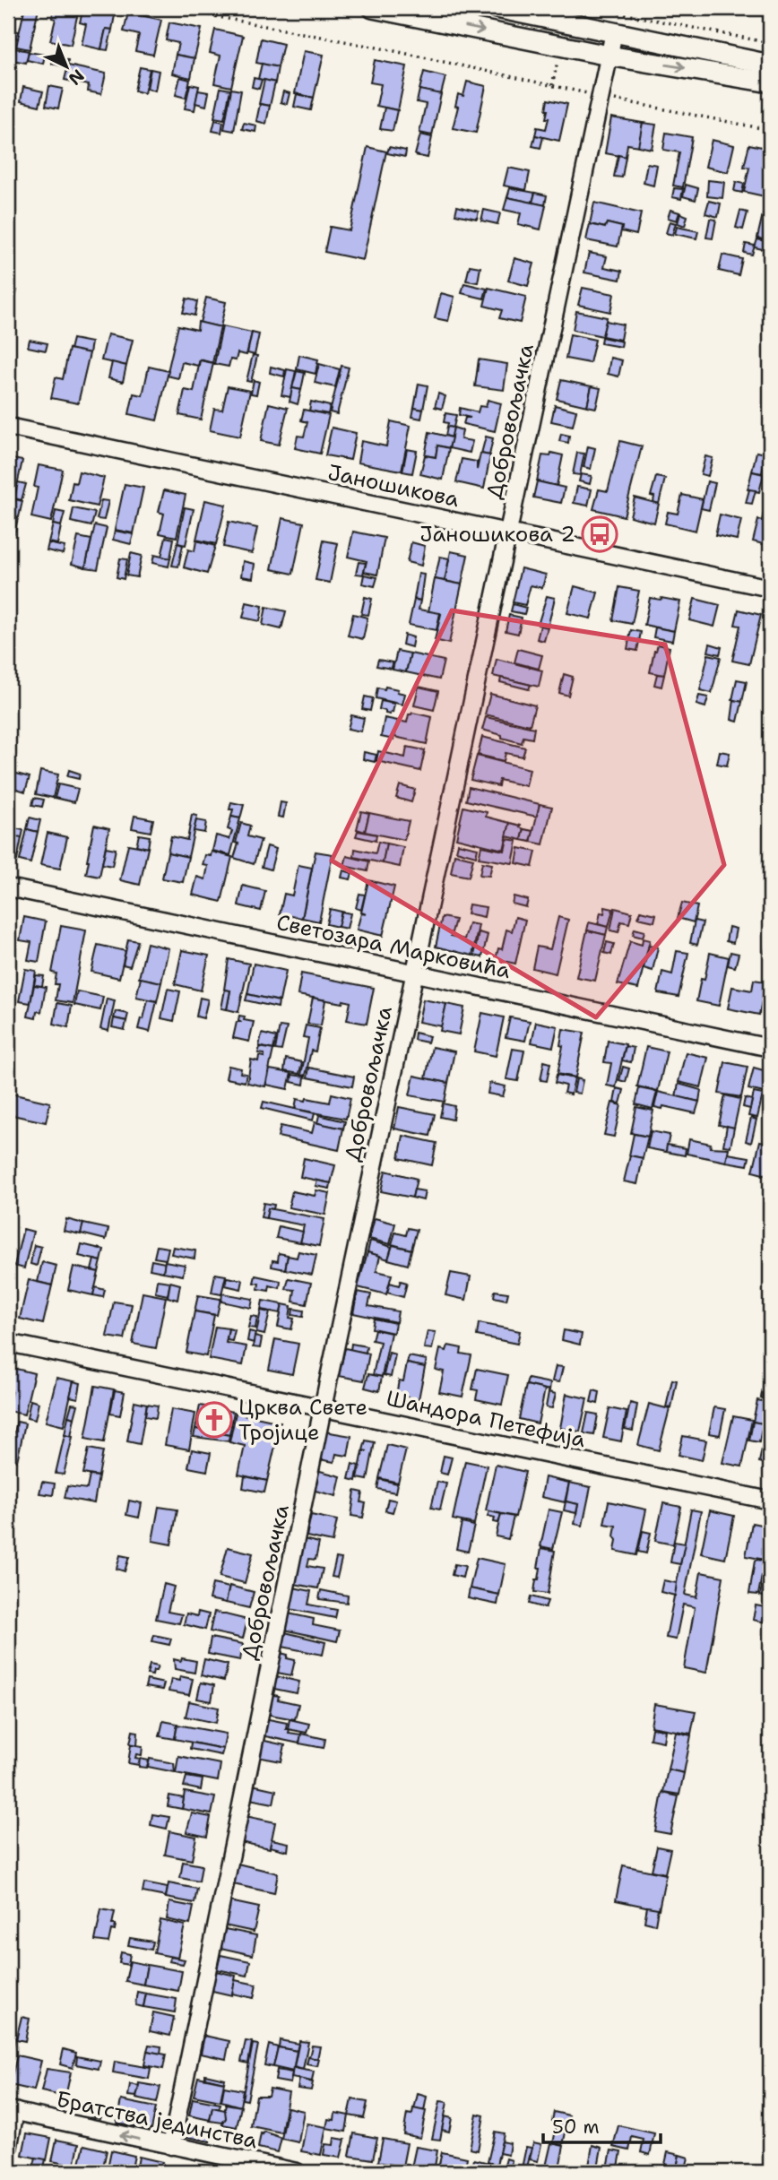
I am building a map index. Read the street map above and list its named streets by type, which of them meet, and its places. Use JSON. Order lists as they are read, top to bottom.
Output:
{
  "streets": {
    "street": [
      "Добровољачка",
      "Јаношикова",
      "Светозара Марковића",
      "Шандора Петефија",
      "Братства јединства"
    ]
  },
  "crossings": [
    ["Добровољачка", "Јаношикова"],
    ["Добровољачка", "Светозара Марковића"],
    ["Добровољачка", "Шандора Петефија"],
    ["Добровољачка", "Братства јединства"]
  ],
  "one_way": ["Братства јединства"],
  "places": {
    "bus stop": ["Јаношикова 2"],
    "church": ["Црква Свете Тројице"]
  },
  "scale_bar": "50 m",
  "north": "bottom right"
}
